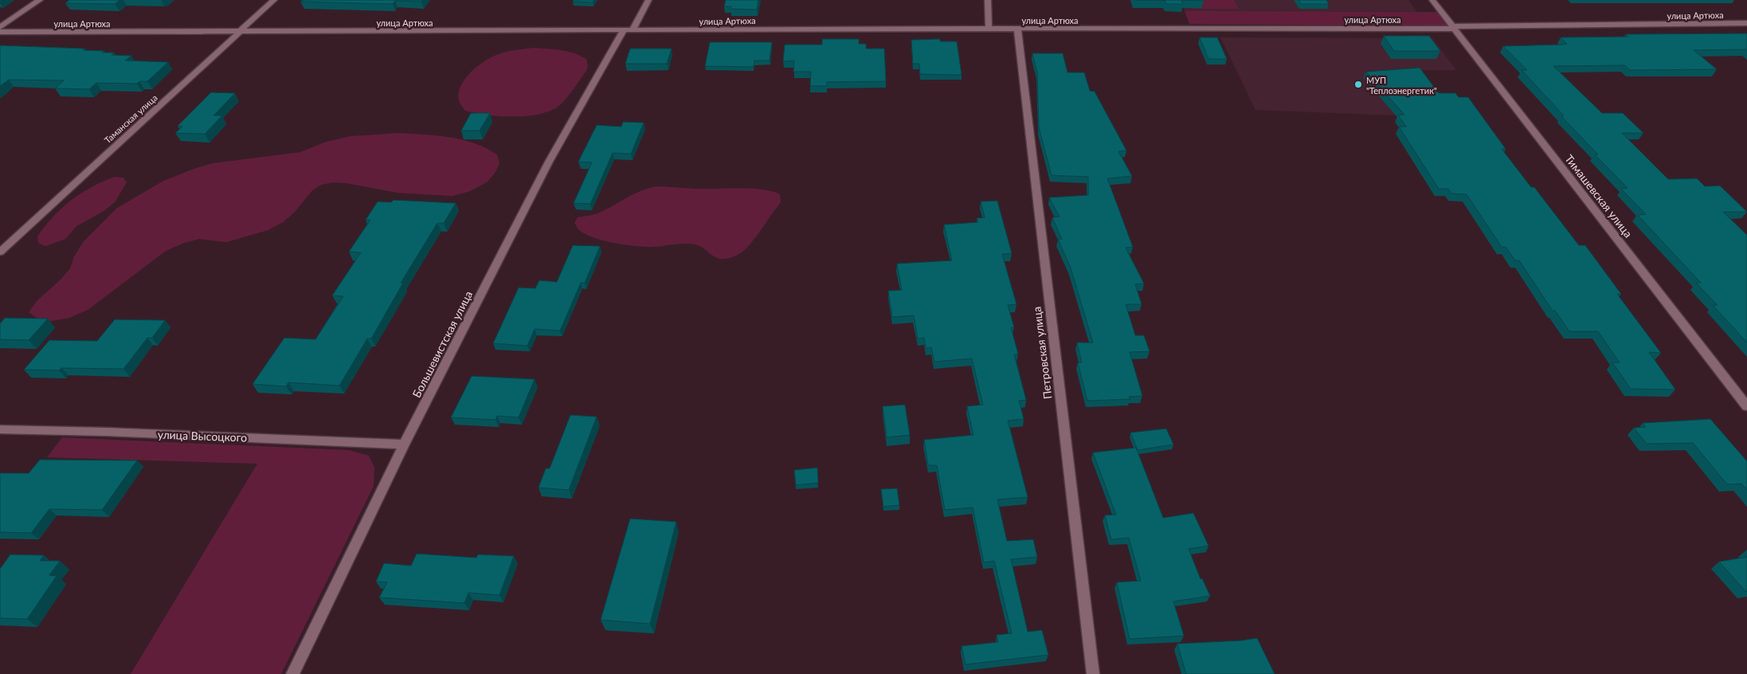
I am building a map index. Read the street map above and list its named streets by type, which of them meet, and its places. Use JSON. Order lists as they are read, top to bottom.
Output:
{
  "streets": {
    "street": [
      "улица Артюха",
      "Таманская улица",
      "Тимашевская улица",
      "Большевистская улица",
      "Петровская улица",
      "улица Высоцкого"
    ]
  },
  "crossings": [
    ["улица Артюха", "Таманская улица"],
    ["улица Артюха", "Тимашевская улица"],
    ["улица Артюха", "Большевистская улица"],
    ["улица Артюха", "Петровская улица"],
    ["Большевистская улица", "улица Высоцкого"]
  ],
  "places": ["МУП \"Теплоэнергетик\""]
}
